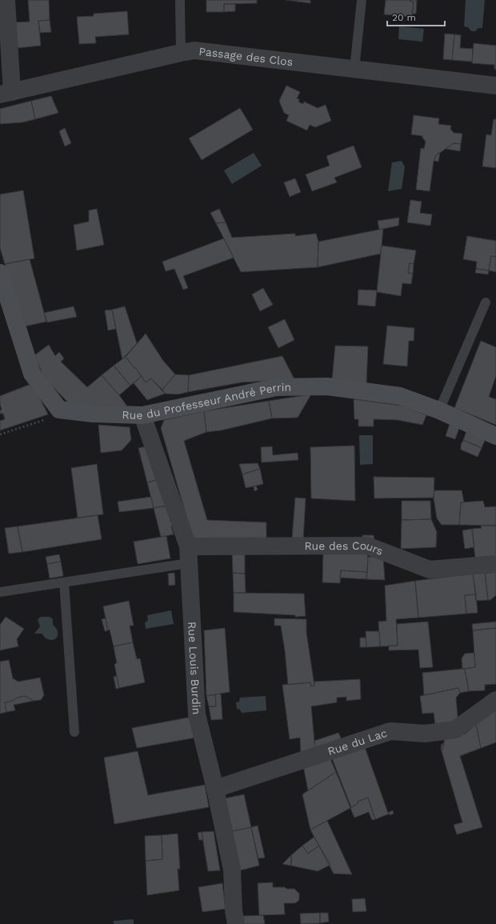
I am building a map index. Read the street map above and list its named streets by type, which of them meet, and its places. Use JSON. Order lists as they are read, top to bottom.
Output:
{
  "streets": {
    "street": [
      "Passage des Clos",
      "Rue du Professeur André Perrin",
      "Rue des Cours",
      "Rue Louis Burdin",
      "Rue du Lac"
    ]
  },
  "crossings": [
    ["Rue du Professeur André Perrin", "Rue Louis Burdin"],
    ["Rue des Cours", "Rue Louis Burdin"],
    ["Rue Louis Burdin", "Rue du Lac"]
  ],
  "scale_bar": "20 m"
}
